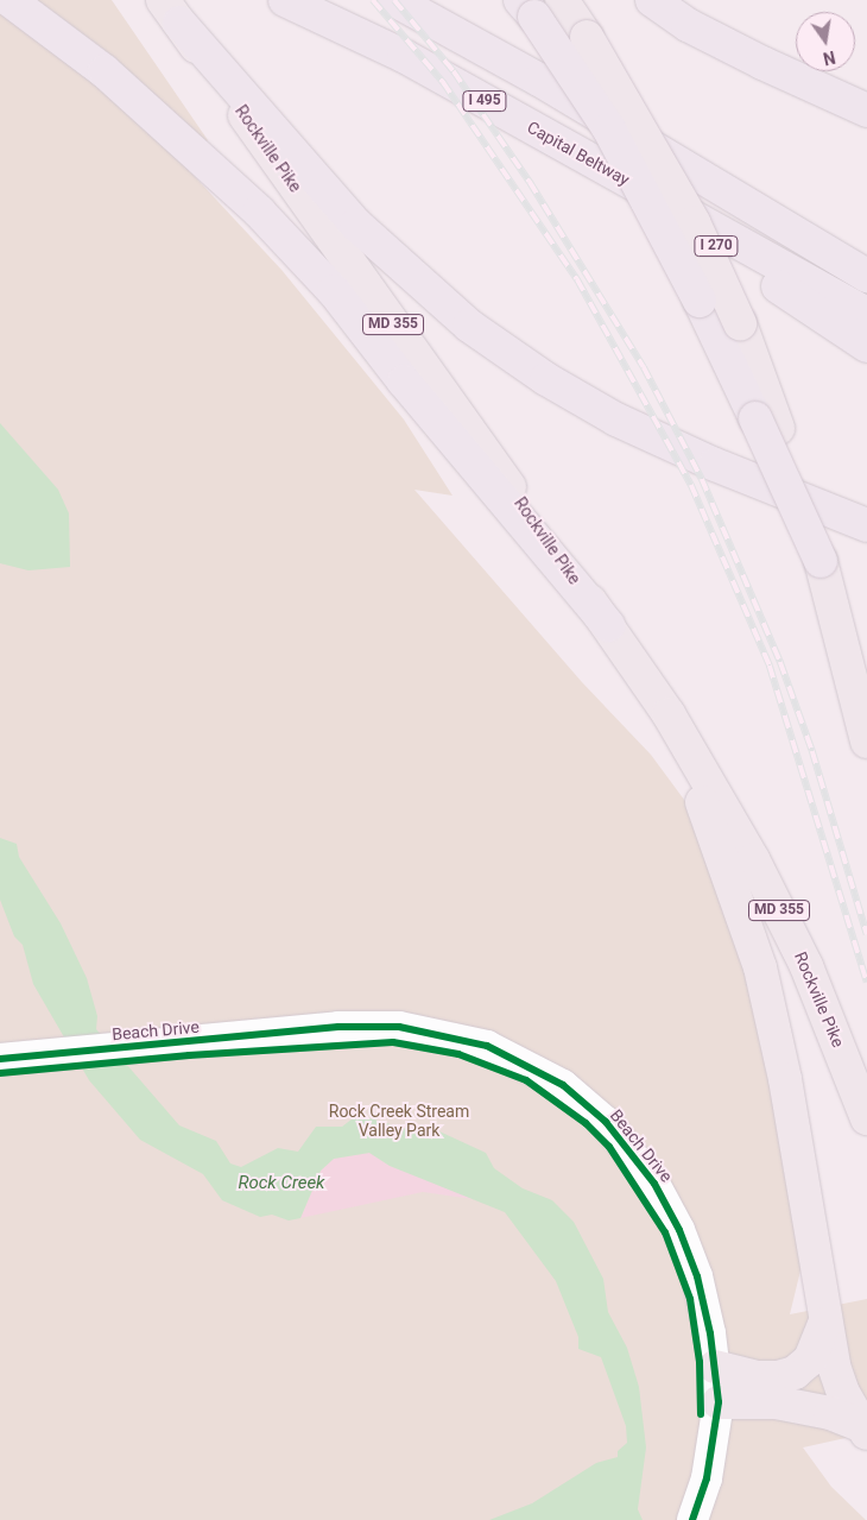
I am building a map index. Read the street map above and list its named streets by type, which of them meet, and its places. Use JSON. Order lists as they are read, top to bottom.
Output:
{
  "streets": {
    "highway": ["I 495", "Capital Beltway", "I 270"],
    "main road": ["Rockville Pike", "MD 355"],
    "street": ["Beach Drive"]
  },
  "crossings": [
    ["Capital Beltway", "I 270"]
  ],
  "water": ["Rock Creek"],
  "parks": ["Rock Creek Stream Valley Park"],
  "north": "bottom"
}
